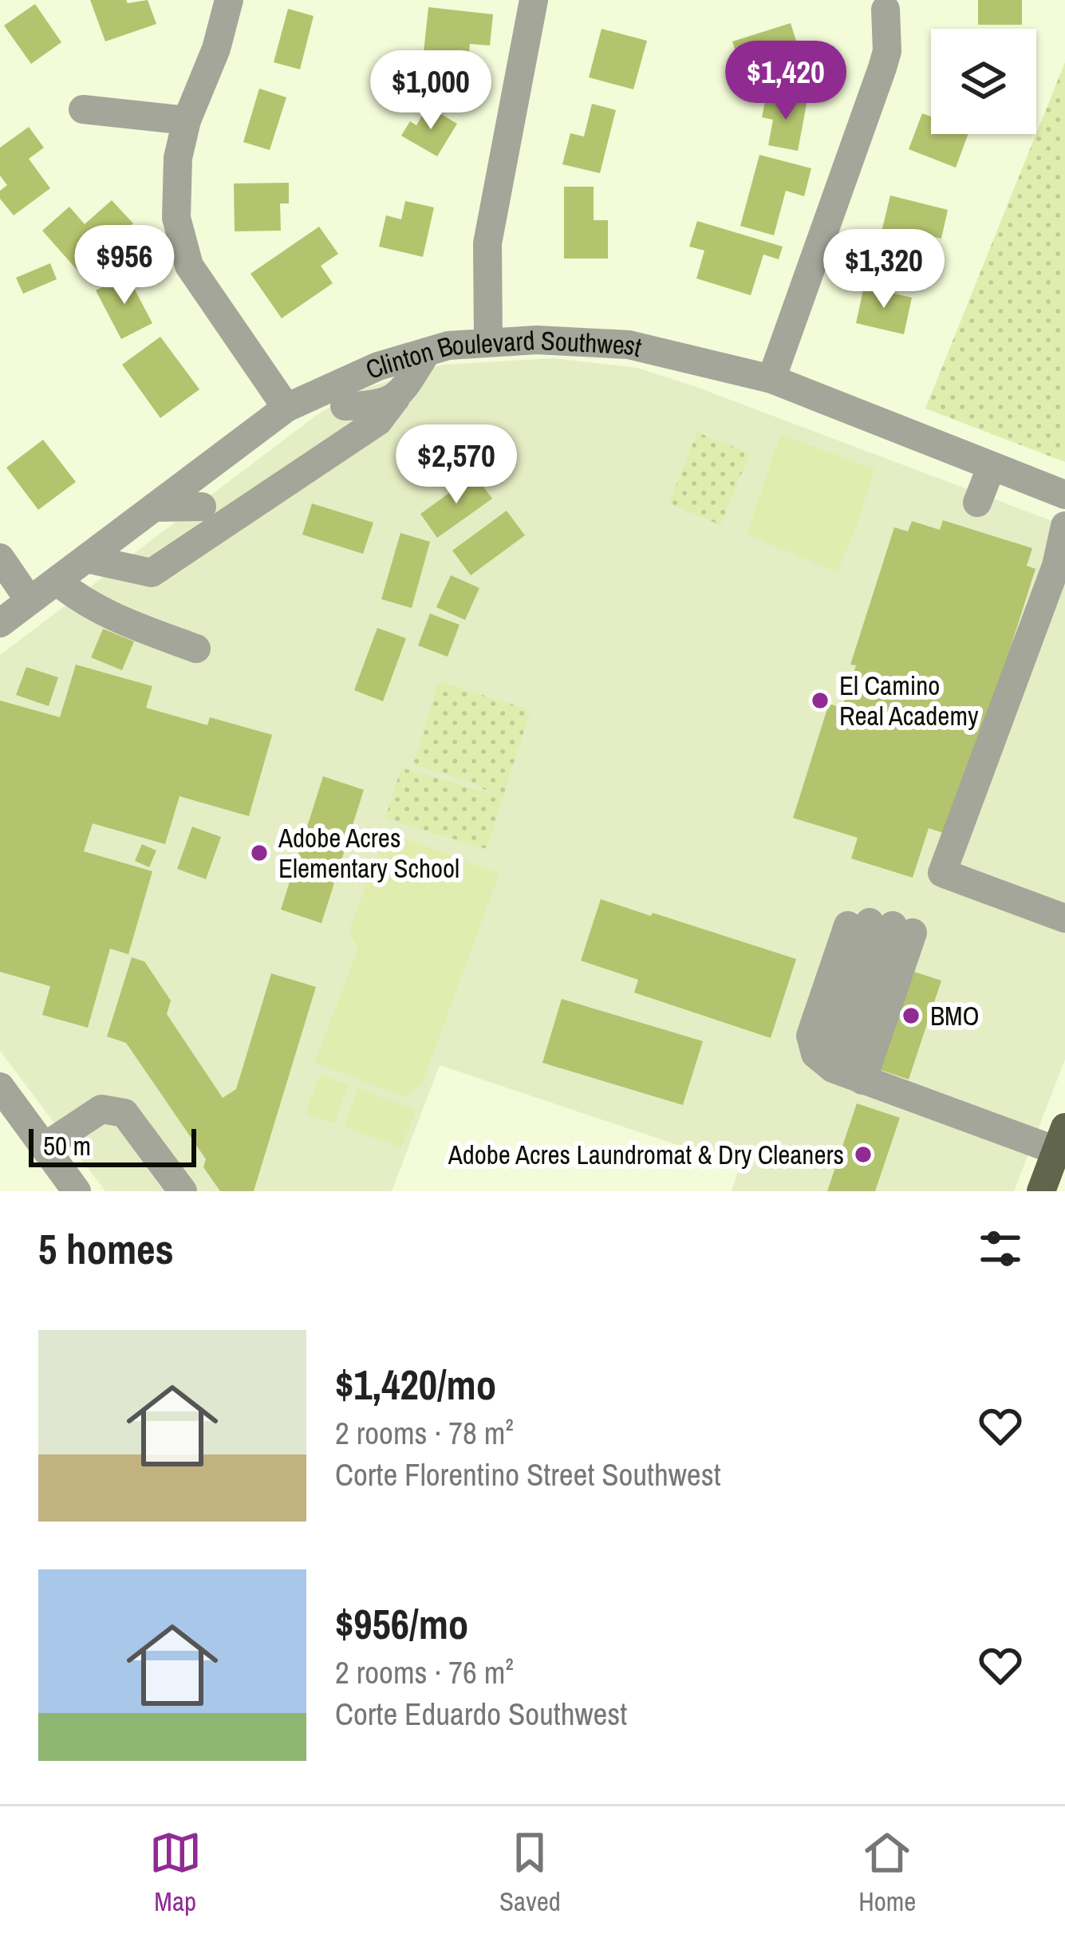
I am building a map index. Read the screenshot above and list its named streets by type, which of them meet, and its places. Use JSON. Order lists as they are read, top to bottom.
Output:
{
  "streets": {
    "street": ["Clinton Boulevard Southwest"]
  },
  "places": [
    "El Camino Real Academy",
    "Adobe Acres Elementary School",
    "BMO",
    "Adobe Acres Laundromat & Dry Cleaners"
  ],
  "scale_bar": "50 m",
  "page": {
    "price": [
      "$1,420",
      "$1,000",
      "$956",
      "$1,320",
      "$2,570"
    ],
    "scale": "50 m",
    "heading": "5 homes",
    "list": [
      {
        "name": "$1,420/mo",
        "note": "2 rooms · 78 m² · Corte Florentino Street Southwest"
      },
      {
        "name": "$956/mo",
        "note": "2 rooms · 76 m² · Corte Eduardo Southwest"
      }
    ],
    "tabs": ["Map", "Saved", "Home"]
  }
}
